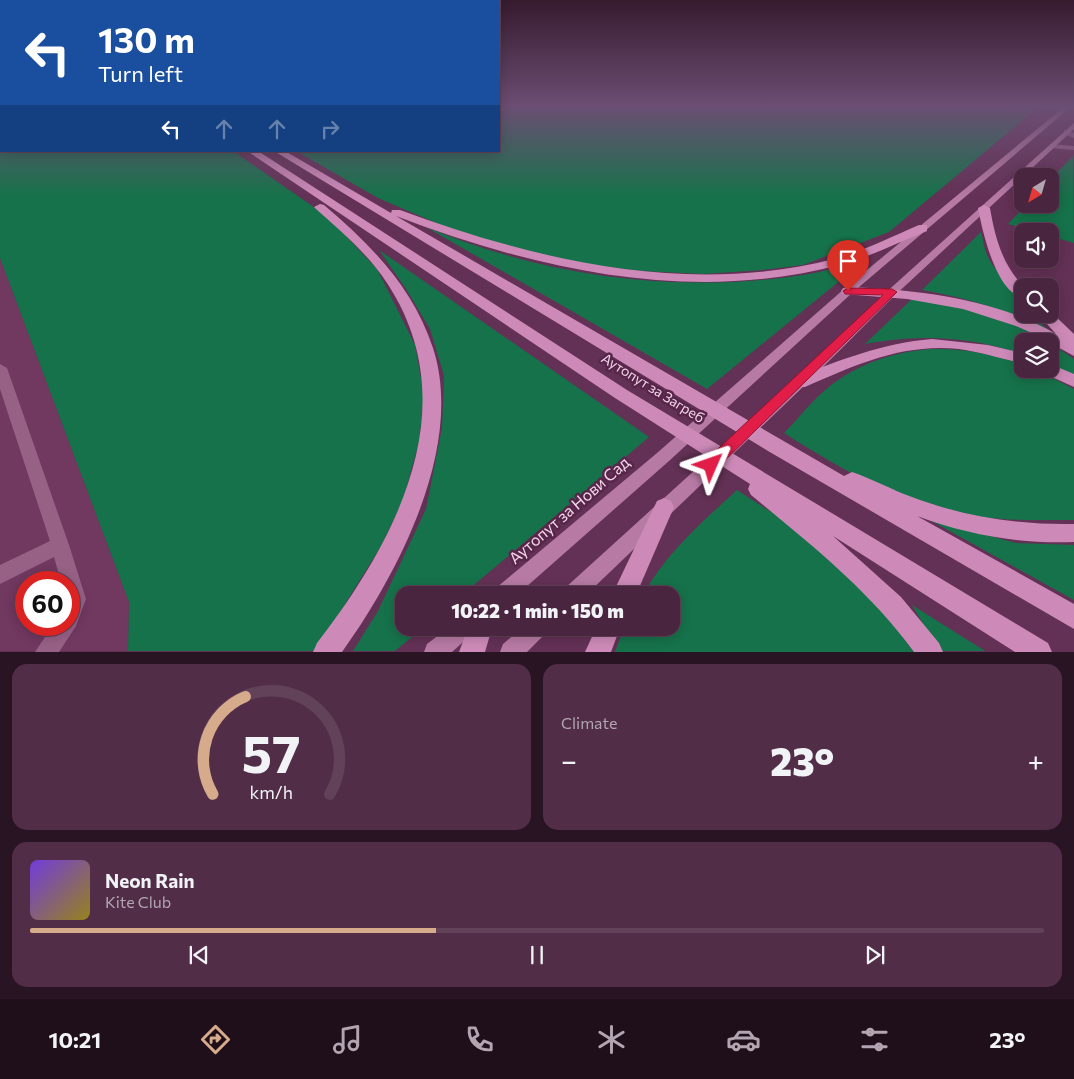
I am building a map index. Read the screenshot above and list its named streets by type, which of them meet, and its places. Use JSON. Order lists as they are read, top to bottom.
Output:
{
  "streets": {
    "highway": ["Аутопут за Загреб"],
    "main road": ["Аутопут за Нови Сад"]
  },
  "north": "bottom left",
  "page": {
    "turn": ["130 m", "Turn left"],
    "limit": "60",
    "trip": "10:22 · 1 min · 150 m",
    "tile": "Climate",
    "heat": ["−", "23°", "+"],
    "song": ["Neon Rain", "Kite Club"],
    "tabs": ["10:21", "23°"],
    "gauge": ["57", "km/h"]
  }
}
